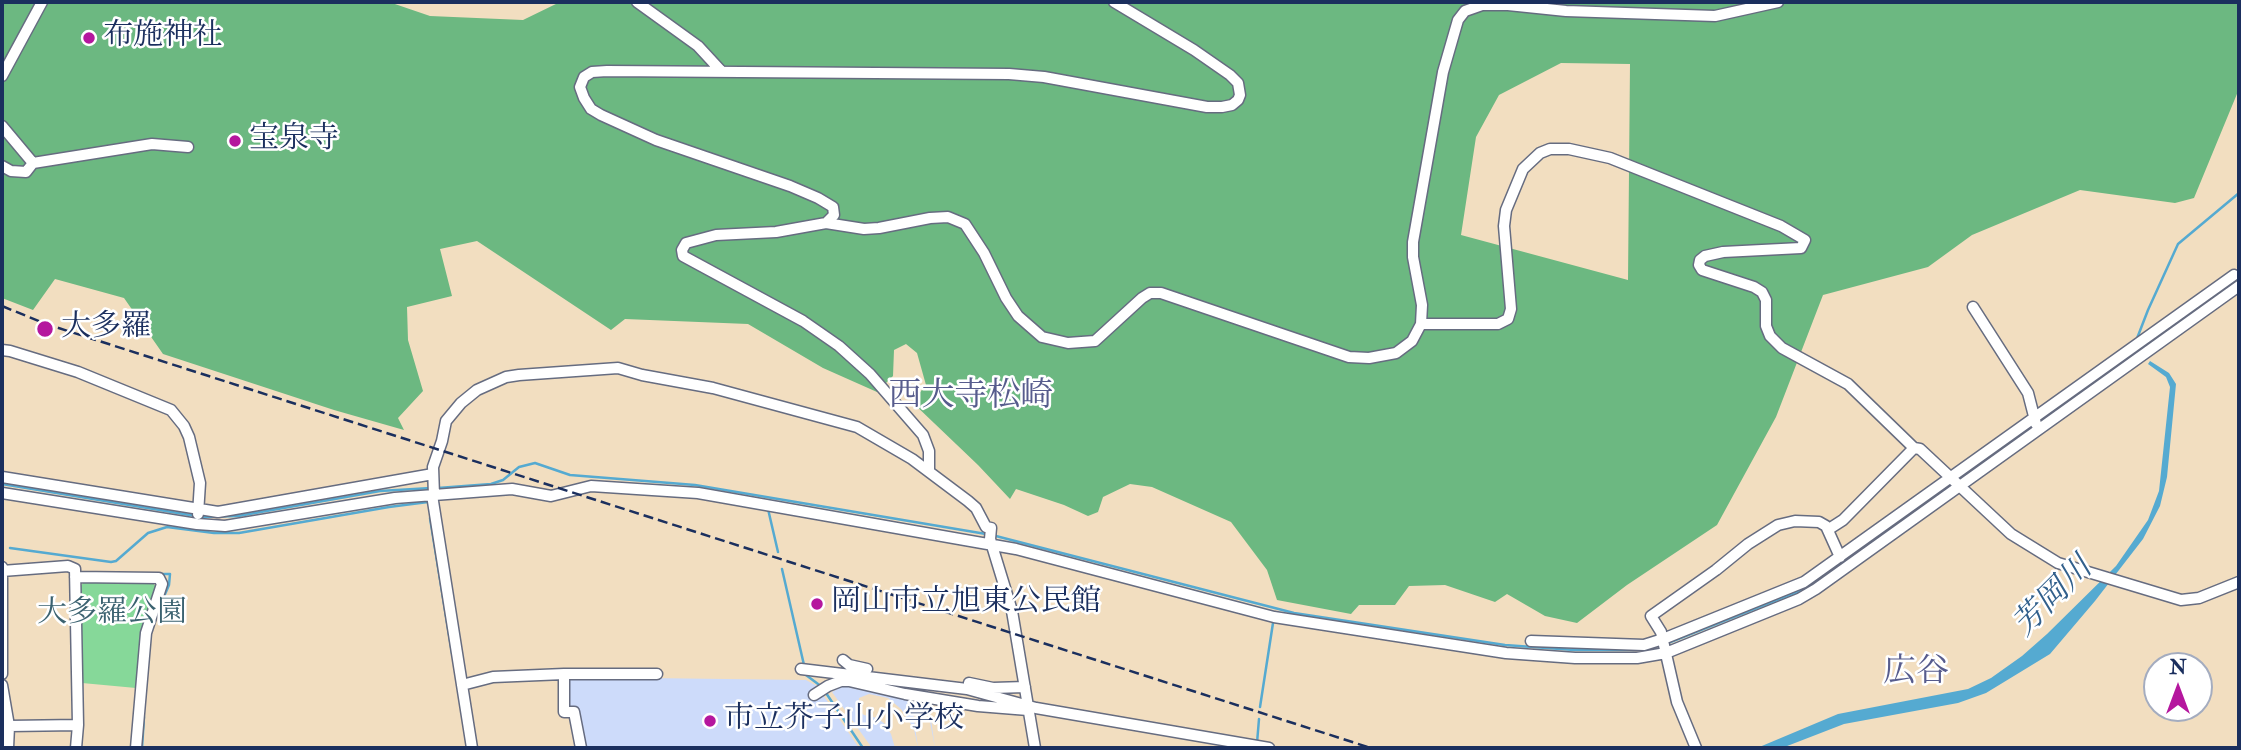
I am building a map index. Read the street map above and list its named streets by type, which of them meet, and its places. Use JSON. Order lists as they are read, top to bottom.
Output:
{
  "districts": ["西大寺松崎", "広谷"],
  "water": ["芳岡川"],
  "parks": ["大多羅公園"],
  "places": [
    "布施神社",
    "宝泉寺",
    "大多羅",
    "岡山市立旭東公民館",
    "市立芥子山小学校"
  ],
  "north": "top"
}
